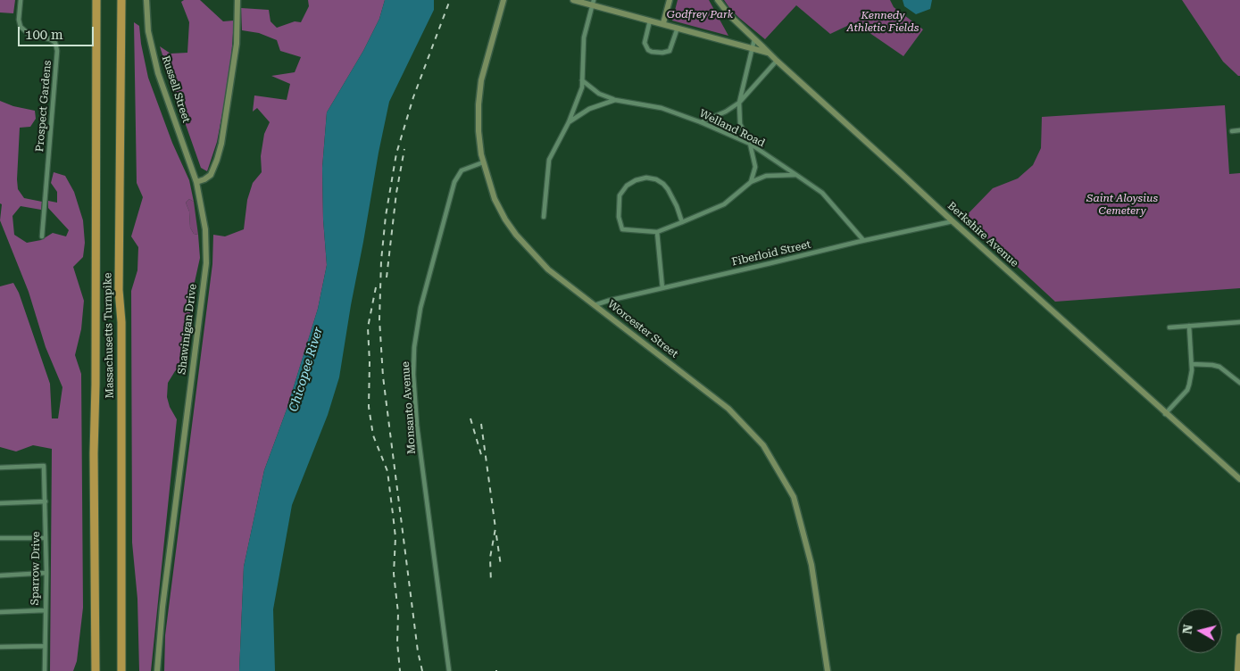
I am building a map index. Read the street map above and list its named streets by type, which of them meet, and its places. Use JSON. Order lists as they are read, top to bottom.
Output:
{
  "streets": {
    "highway": ["Massachusetts Turnpike"],
    "main road": [
      "Russell Street",
      "Berkshire Avenue",
      "Shawinigan Drive",
      "Worcester Street"
    ],
    "street": [
      "Prospect Gardens",
      "Welland Road",
      "Fiberloid Street",
      "Monsanto Avenue",
      "Sparrow Drive"
    ]
  },
  "crossings": [
    ["Russell Street", "Shawinigan Drive"],
    ["Welland Road", "Fiberloid Street"],
    ["Berkshire Avenue", "Fiberloid Street"],
    ["Fiberloid Street", "Worcester Street"],
    ["Worcester Street", "Monsanto Avenue"]
  ],
  "water": ["Chicopee River"],
  "parks": ["Godfrey Park", "Kennedy Athletic Fields", "Saint Aloysius Cemetery"],
  "scale_bar": "100 m",
  "north": "left"
}
